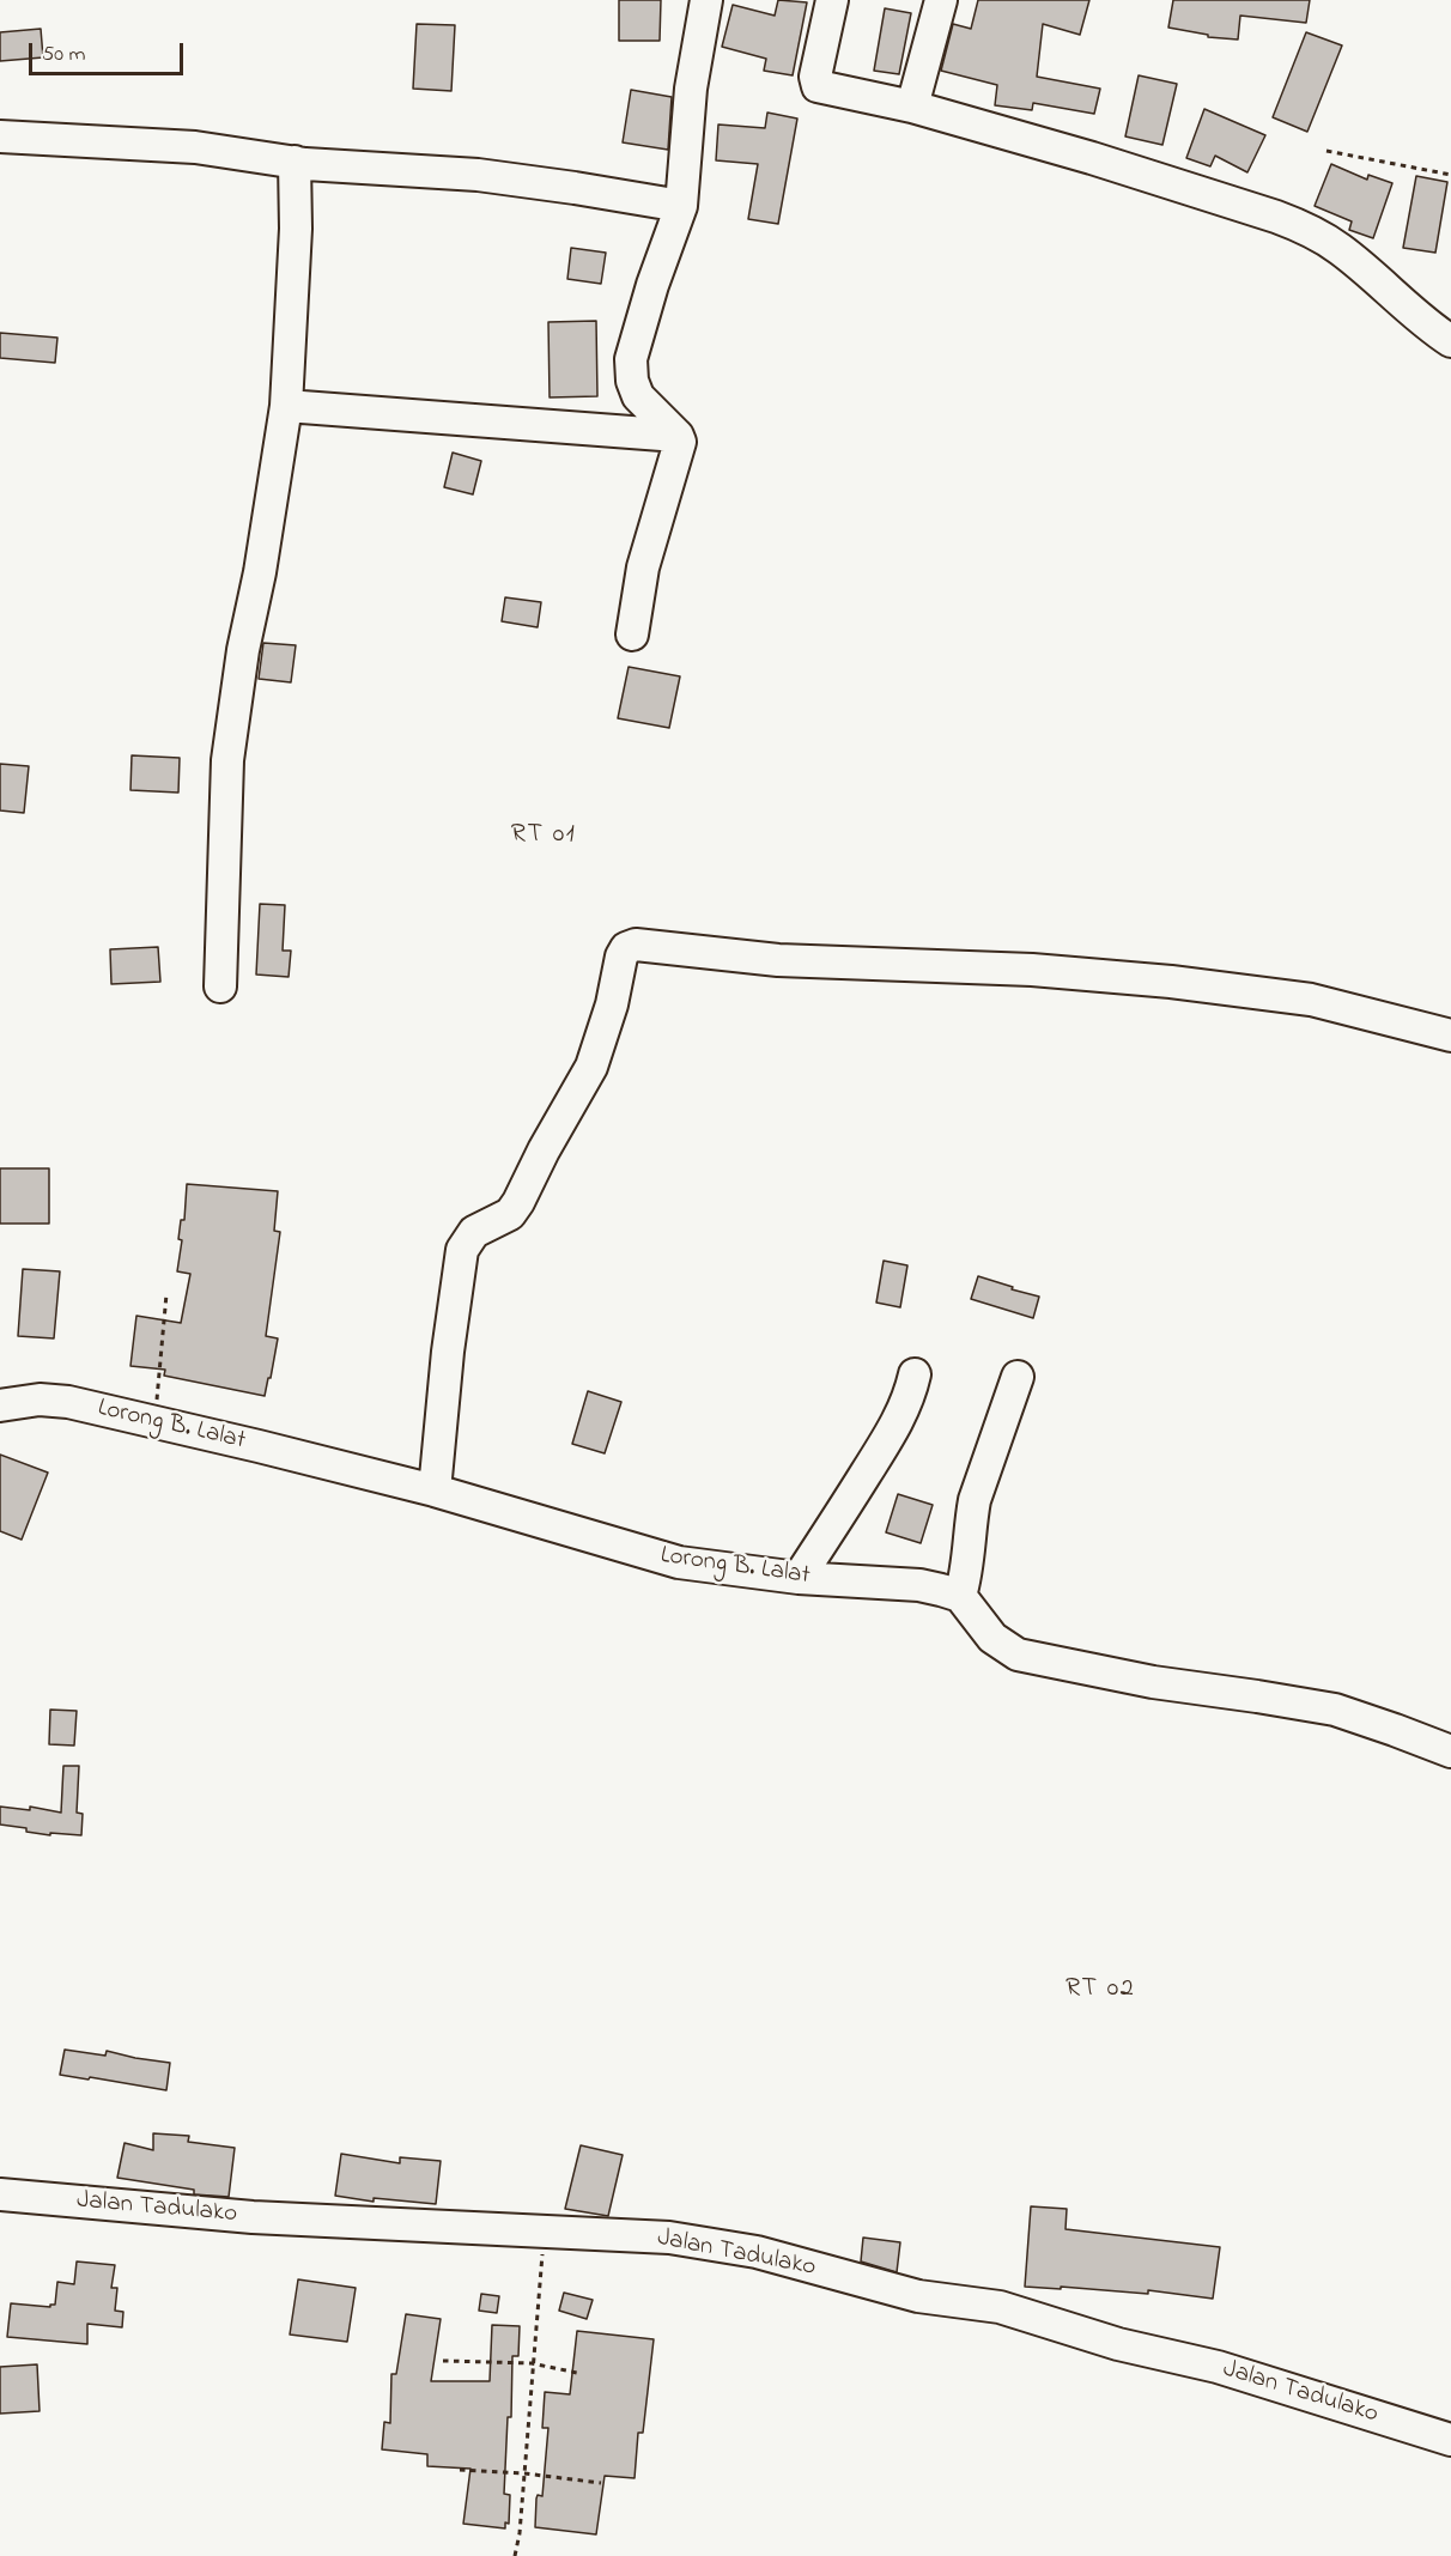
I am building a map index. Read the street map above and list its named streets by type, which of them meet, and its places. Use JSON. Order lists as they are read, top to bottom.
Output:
{
  "streets": {
    "street": ["Lorong B. Lalat", "Jalan Tadulako"]
  },
  "districts": ["RT 01", "RT 02"],
  "scale_bar": "50 m"
}
